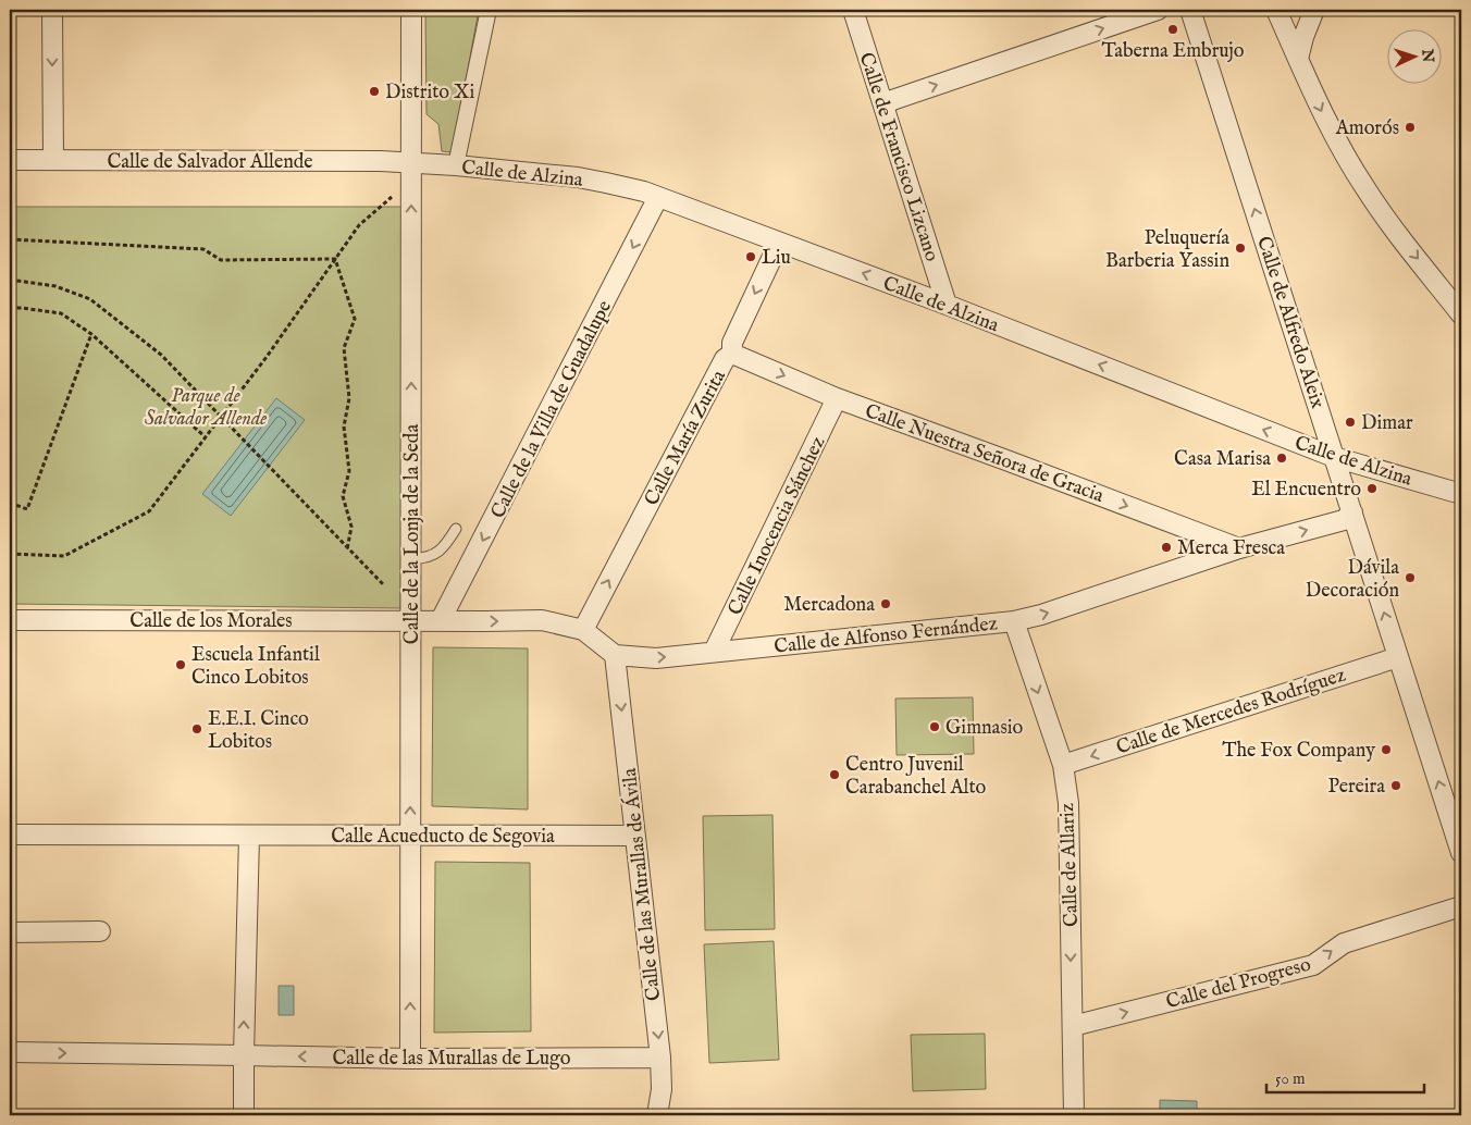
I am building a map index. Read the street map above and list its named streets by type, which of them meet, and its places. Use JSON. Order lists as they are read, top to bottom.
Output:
{
  "streets": {
    "street": [
      "Calle de Francisco Lizcano",
      "Calle de Salvador Allende",
      "Calle de Alzina",
      "Calle de Alfredo Aleix",
      "Calle de la Villa de Guadalupe",
      "Calle María Zurita",
      "Calle Nuestra Señora de Gracia",
      "Calle Inocencia Sánchez",
      "Calle de la Lonja de la Seda",
      "Calle de los Morales",
      "Calle de Alfonso Fernández",
      "Calle de Mercedes Rodríguez",
      "Calle Acueducto de Segovia",
      "Calle de Allariz",
      "Calle de las Murallas de Ávila",
      "Calle del Progreso",
      "Calle de las Murallas de Lugo"
    ]
  },
  "crossings": [
    ["Calle de Francisco Lizcano", "Calle de Alzina"],
    ["Calle de Salvador Allende", "Calle de Alzina"],
    ["Calle de Salvador Allende", "Calle de la Lonja de la Seda"],
    ["Calle de Alzina", "Calle de Alfredo Aleix"],
    ["Calle de Alzina", "Calle de la Villa de Guadalupe"],
    ["Calle de Alzina", "Calle María Zurita"],
    ["Calle de Alzina", "Calle de la Lonja de la Seda"],
    ["Calle de Alfredo Aleix", "Calle de Alfonso Fernández"],
    ["Calle de Alfredo Aleix", "Calle de Mercedes Rodríguez"],
    ["Calle María Zurita", "Calle Nuestra Señora de Gracia"],
    ["Calle Nuestra Señora de Gracia", "Calle Inocencia Sánchez"],
    ["Calle Nuestra Señora de Gracia", "Calle de Alfonso Fernández"],
    ["Calle Inocencia Sánchez", "Calle de Alfonso Fernández"],
    ["Calle de la Lonja de la Seda", "Calle de los Morales"],
    ["Calle de la Lonja de la Seda", "Calle Acueducto de Segovia"],
    ["Calle de la Lonja de la Seda", "Calle de las Murallas de Lugo"],
    ["Calle de Alfonso Fernández", "Calle de Allariz"],
    ["Calle de Alfonso Fernández", "Calle de las Murallas de Ávila"],
    ["Calle de Mercedes Rodríguez", "Calle de Allariz"],
    ["Calle Acueducto de Segovia", "Calle de las Murallas de Ávila"],
    ["Calle de Allariz", "Calle del Progreso"],
    ["Calle de las Murallas de Ávila", "Calle de las Murallas de Lugo"]
  ],
  "one_way": [
    "Calle de Alzina",
    "Calle de la Villa de Guadalupe",
    "Calle Nuestra Señora de Gracia",
    "Calle de la Lonja de la Seda",
    "Calle de Alfonso Fernández",
    "Calle de Mercedes Rodríguez",
    "Calle de Allariz",
    "Calle de las Murallas de Ávila",
    "Calle del Progreso"
  ],
  "parks": ["Parque de Salvador Allende"],
  "places": [
    "Taberna Embrujo",
    "Distrito Xi",
    "Amorós",
    "Peluquería Barberia Yassin",
    "Liu",
    "Dimar",
    "Casa Marisa",
    "El Encuentro",
    "Merca Fresca",
    "Dávila Decoración",
    "Mercadona",
    "Escuela Infantil Cinco Lobitos",
    "Gimnasio",
    "E.E.I. Cinco Lobitos",
    "The Fox Company",
    "Centro Juvenil Carabanchel Alto",
    "Pereira"
  ],
  "scale_bar": "50 m",
  "north": "right"
}
